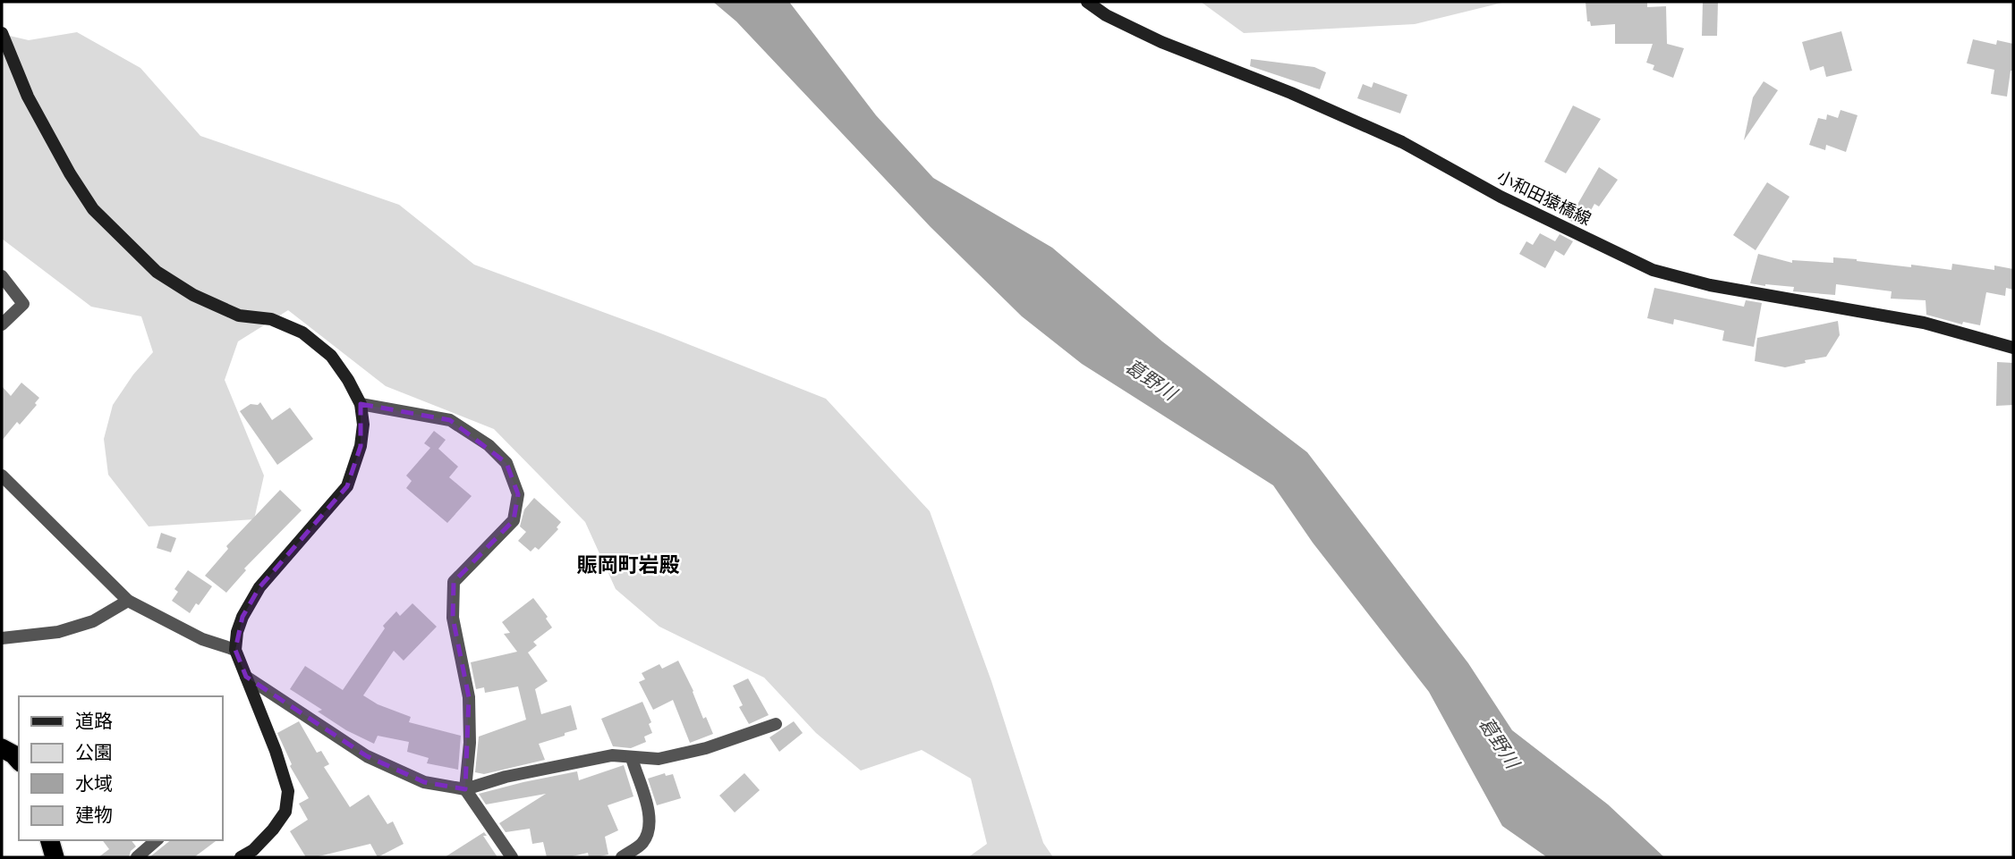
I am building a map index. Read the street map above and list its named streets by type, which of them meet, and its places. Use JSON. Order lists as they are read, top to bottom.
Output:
{
  "streets": {
    "street": ["小和田猿橋線"]
  },
  "districts": ["賑岡町岩殿"],
  "water": ["葛野川"],
  "legend": [
    "道路",
    "公園",
    "水域",
    "建物"
  ]
}
